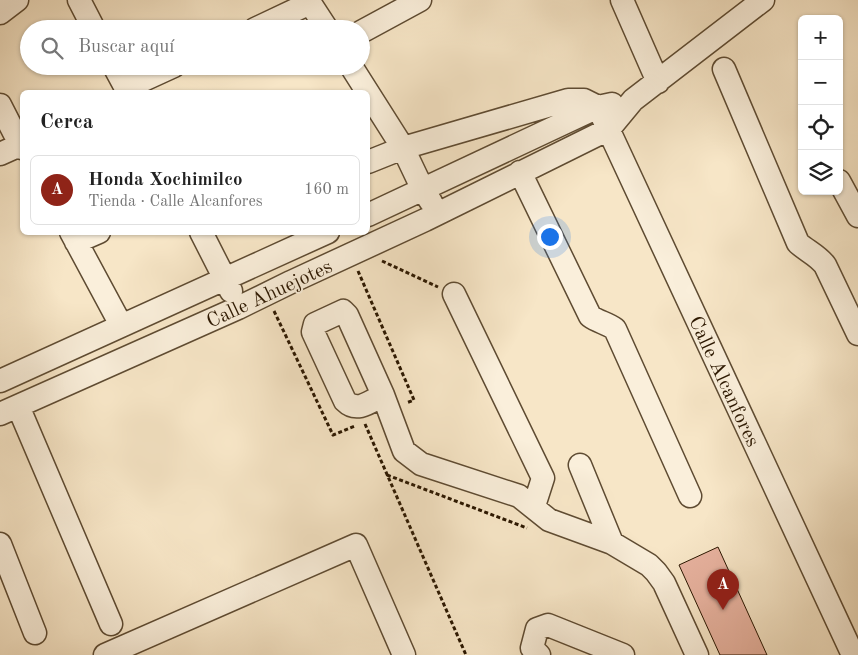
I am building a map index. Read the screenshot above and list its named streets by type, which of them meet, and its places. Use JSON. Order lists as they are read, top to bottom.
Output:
{
  "streets": {
    "street": ["Calle Ahuejotes", "Calle Alcanfores"]
  },
  "crossings": [
    ["Calle Ahuejotes", "Calle Alcanfores"]
  ],
  "page": {
    "map_buttons": ["+", "−"],
    "search": "Buscar aquí",
    "heading": "Cerca",
    "list": [
      {
        "mark": "A",
        "name": "Honda Xochimilco",
        "note": "Tienda · Calle Alcanfores",
        "value": "160 m"
      }
    ],
    "pins": "A"
  }
}
